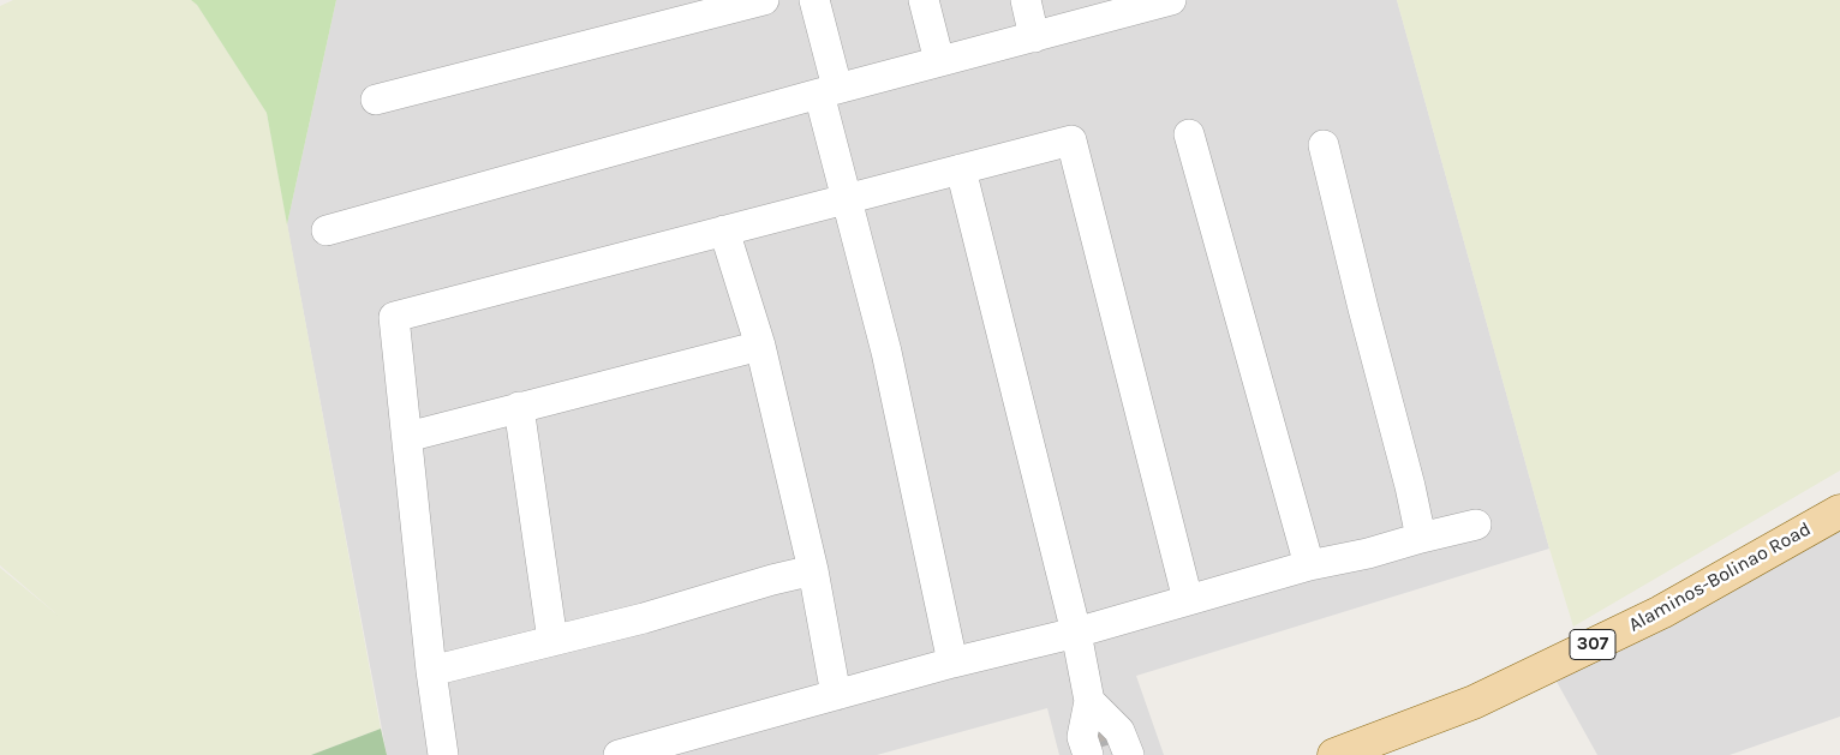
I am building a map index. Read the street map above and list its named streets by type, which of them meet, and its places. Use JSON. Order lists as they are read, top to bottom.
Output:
{
  "streets": {
    "main road": ["Alaminos-Bolinao Road", "307"]
  }
}
